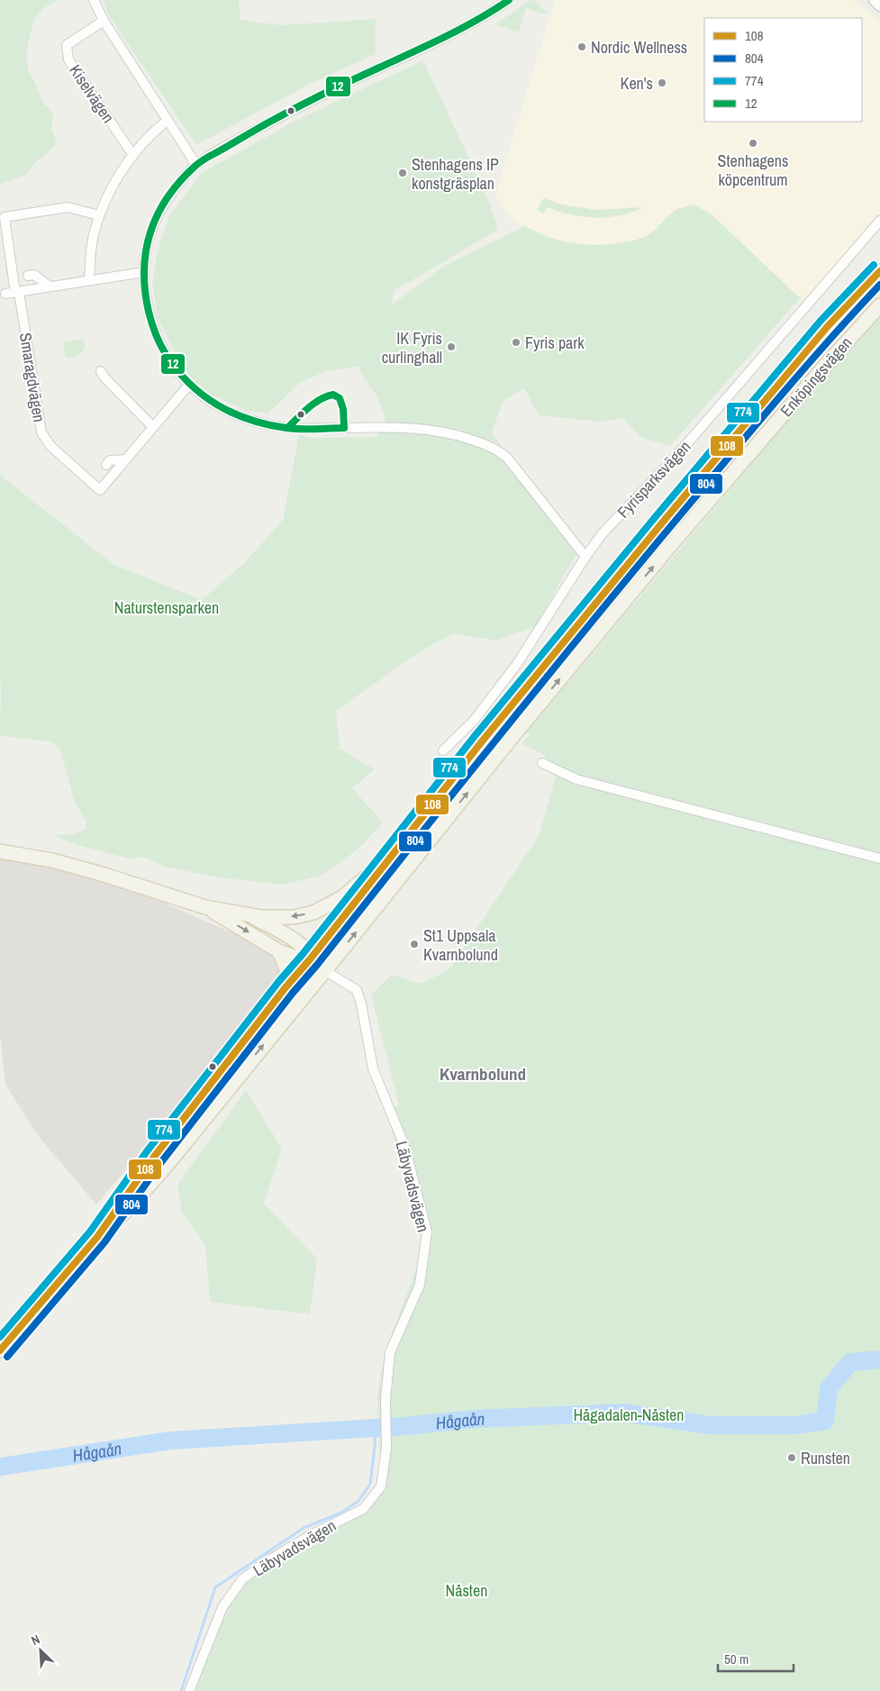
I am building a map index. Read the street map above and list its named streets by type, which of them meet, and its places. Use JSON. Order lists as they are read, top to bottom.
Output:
{
  "streets": {
    "main road": ["Enköpingsvägen"],
    "street": [
      "Kiselvägen",
      "Smaragdvägen",
      "Fyrisparksvägen",
      "Läbyvadsvägen"
    ]
  },
  "crossings": [
    ["Enköpingsvägen", "Läbyvadsvägen"]
  ],
  "districts": ["Kvarnbolund"],
  "water": ["Hågaån"],
  "parks": ["Naturstensparken", "Hågadalen-Nåsten", "Nåsten"],
  "places": [
    "Nordic Wellness",
    "Ken's",
    "Stenhagens köpcentrum",
    "Stenhagens IP konstgräsplan",
    "Fyris park",
    "IK Fyris curlinghall",
    "St1 Uppsala Kvarnbolund",
    "Runsten"
  ],
  "lines": [
    "transit line 12",
    "transit line 774",
    "transit line 108",
    "transit line 804"
  ],
  "legend": [
    "108",
    "804",
    "774",
    "12"
  ],
  "scale_bar": "50 m",
  "north": "top left"
}
